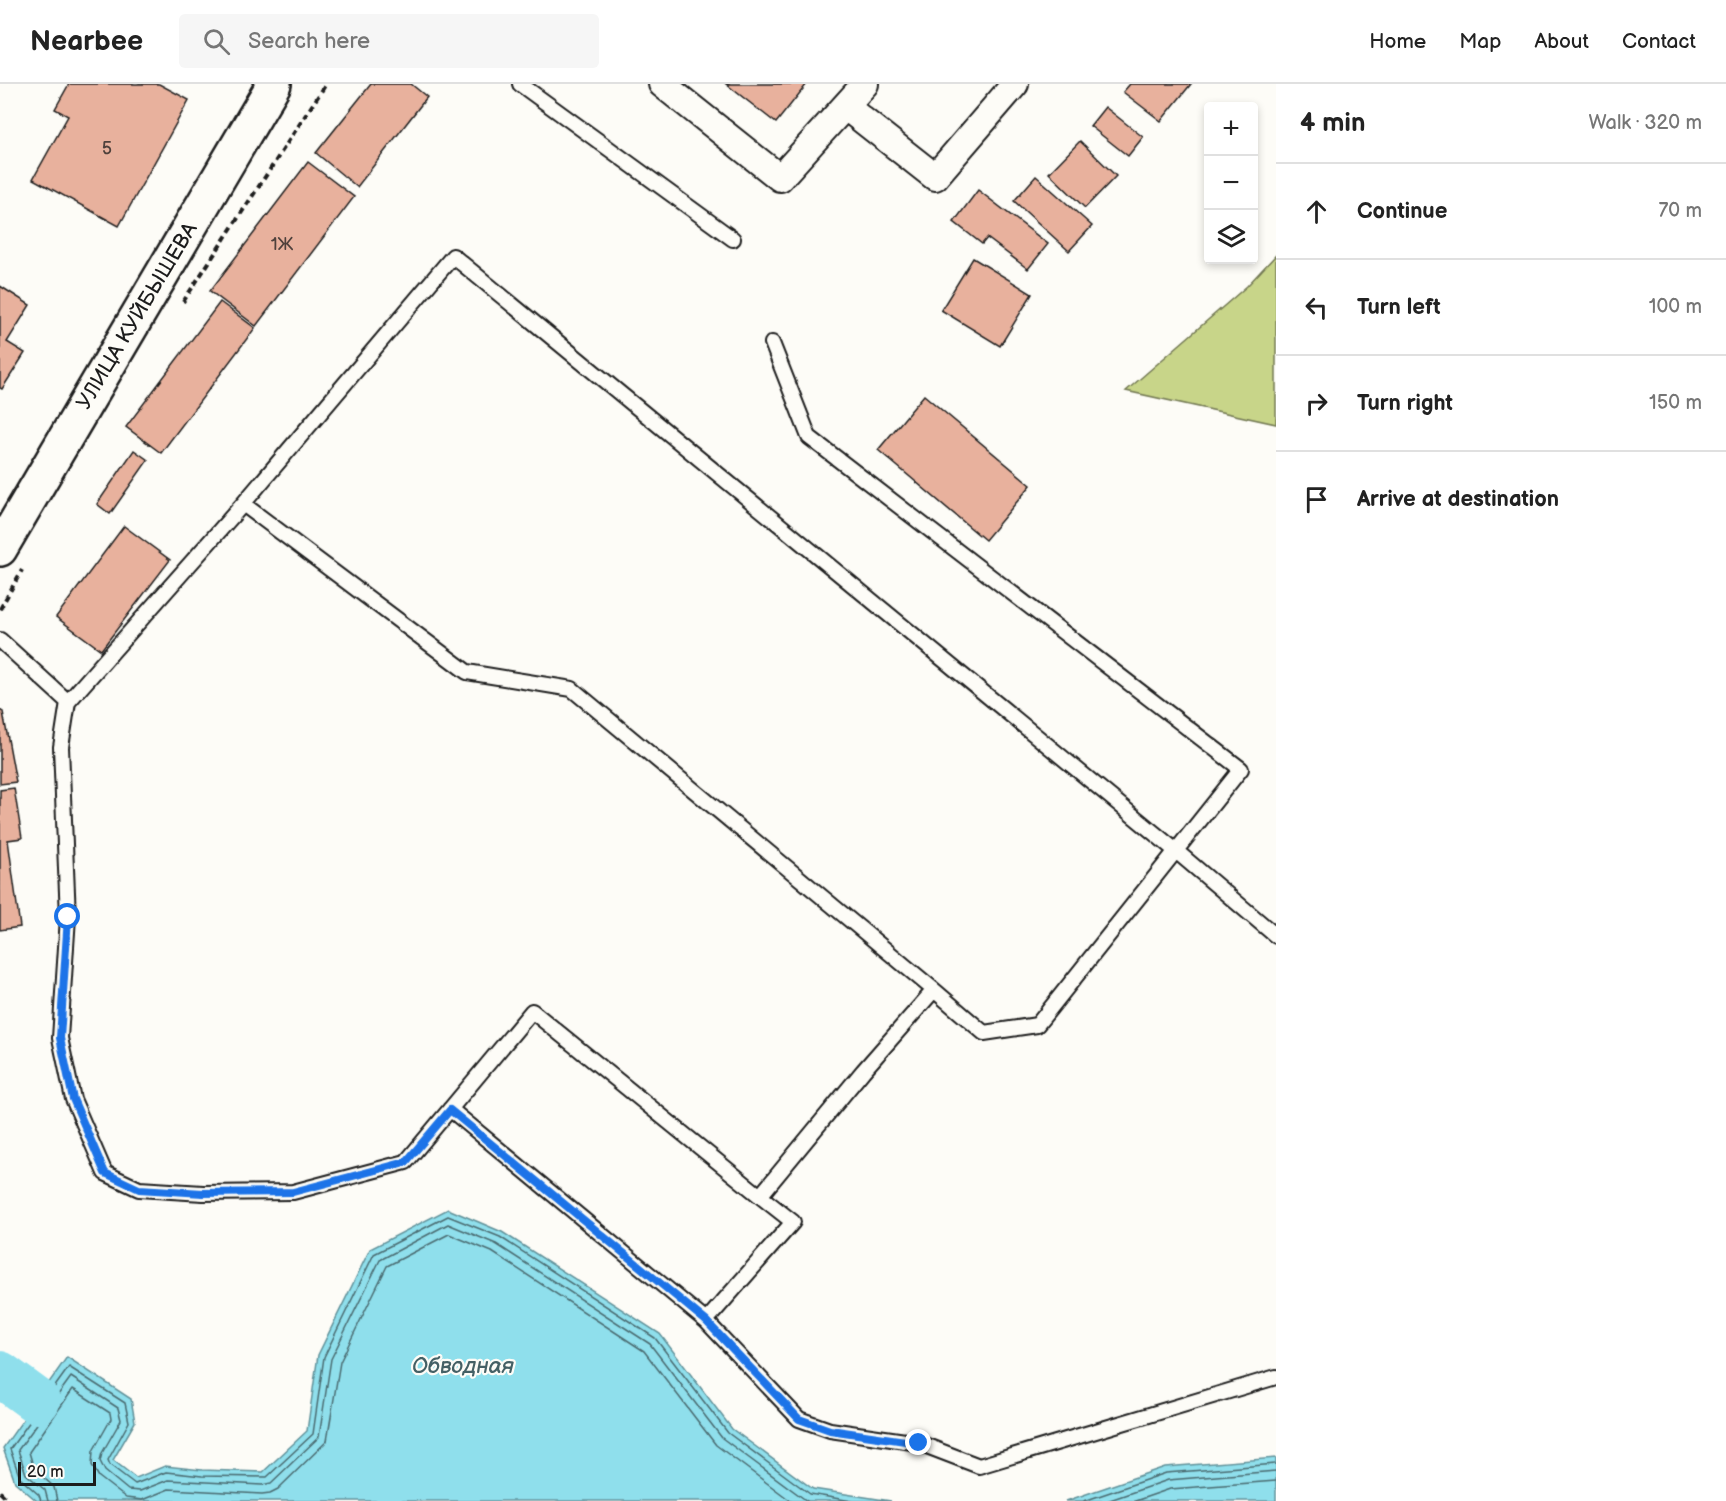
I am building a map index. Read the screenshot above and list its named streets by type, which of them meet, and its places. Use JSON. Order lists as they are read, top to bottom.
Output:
{
  "streets": {
    "street": ["УЛИЦА КУЙБЫШЕВА"]
  },
  "water": ["Обводная"],
  "house_numbers": ["5", "1Ж"],
  "scale_bar": "20 m",
  "page": {
    "header": "Nearbee",
    "search": "Search here",
    "nav": [
      "Home",
      "Map",
      "About",
      "Contact"
    ],
    "heading": ["4 min", "Walk · 320 m"],
    "map_buttons": ["+", "−"],
    "list": [
      ["Continue", "70 m"],
      ["Turn left", "100 m"],
      ["Turn right", "150 m"],
      "Arrive at destination"
    ],
    "scale": "20 m"
  }
}
